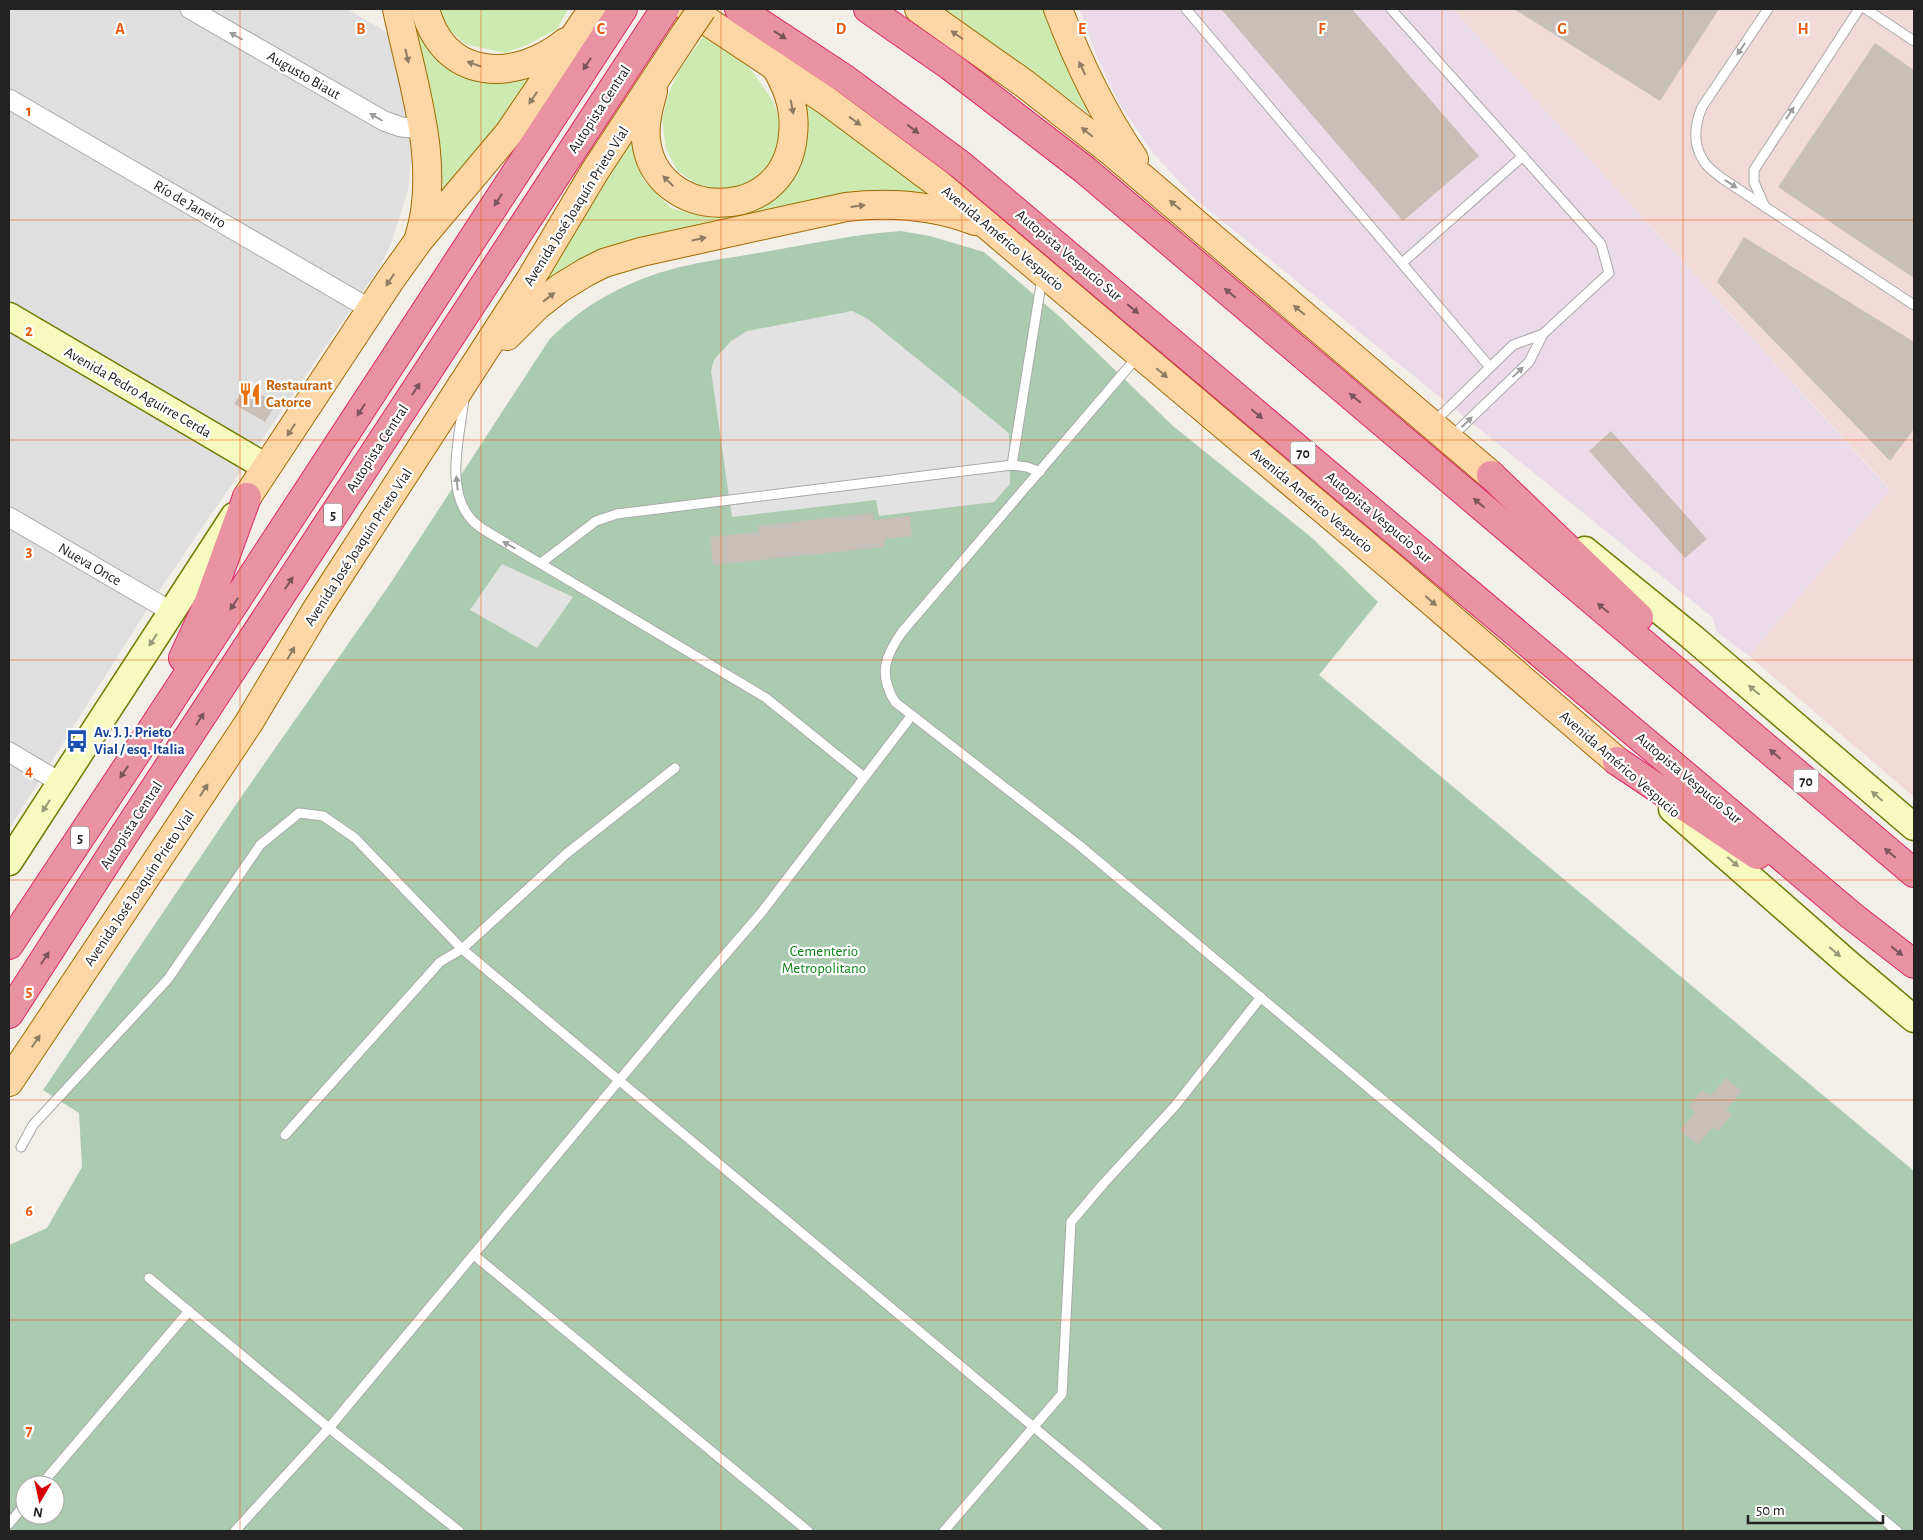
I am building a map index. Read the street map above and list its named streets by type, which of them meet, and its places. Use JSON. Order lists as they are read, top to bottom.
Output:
{
  "streets": {
    "highway": [
      "Autopista Central",
      "Autopista Vespucio Sur",
      "70",
      "5"
    ],
    "main road": ["Avenida José Joaquín Prieto Vial", "Avenida Américo Vespucio", "Avenida Pedro Aguirre Cerda"],
    "street": ["Augusto Biaut", "Río de Janeiro", "Nueva Once"]
  },
  "crossings": [
    ["Avenida José Joaquín Prieto Vial", "Avenida Américo Vespucio"]
  ],
  "one_way": ["Augusto Biaut"],
  "parks": ["Cementerio Metropolitano"],
  "places": {
    "restaurant": ["Restaurant Catorce"],
    "bus stop": ["Av. J. J. Prieto Vial / esq. Italia"]
  },
  "scale_bar": "50 m",
  "north": "bottom",
  "grid": {
    "columns": [
      "A",
      "B",
      "C",
      "D",
      "E",
      "F",
      "G",
      "H"
    ],
    "rows": [
      "1",
      "2",
      "3",
      "4",
      "5",
      "6",
      "7"
    ]
  }
}
